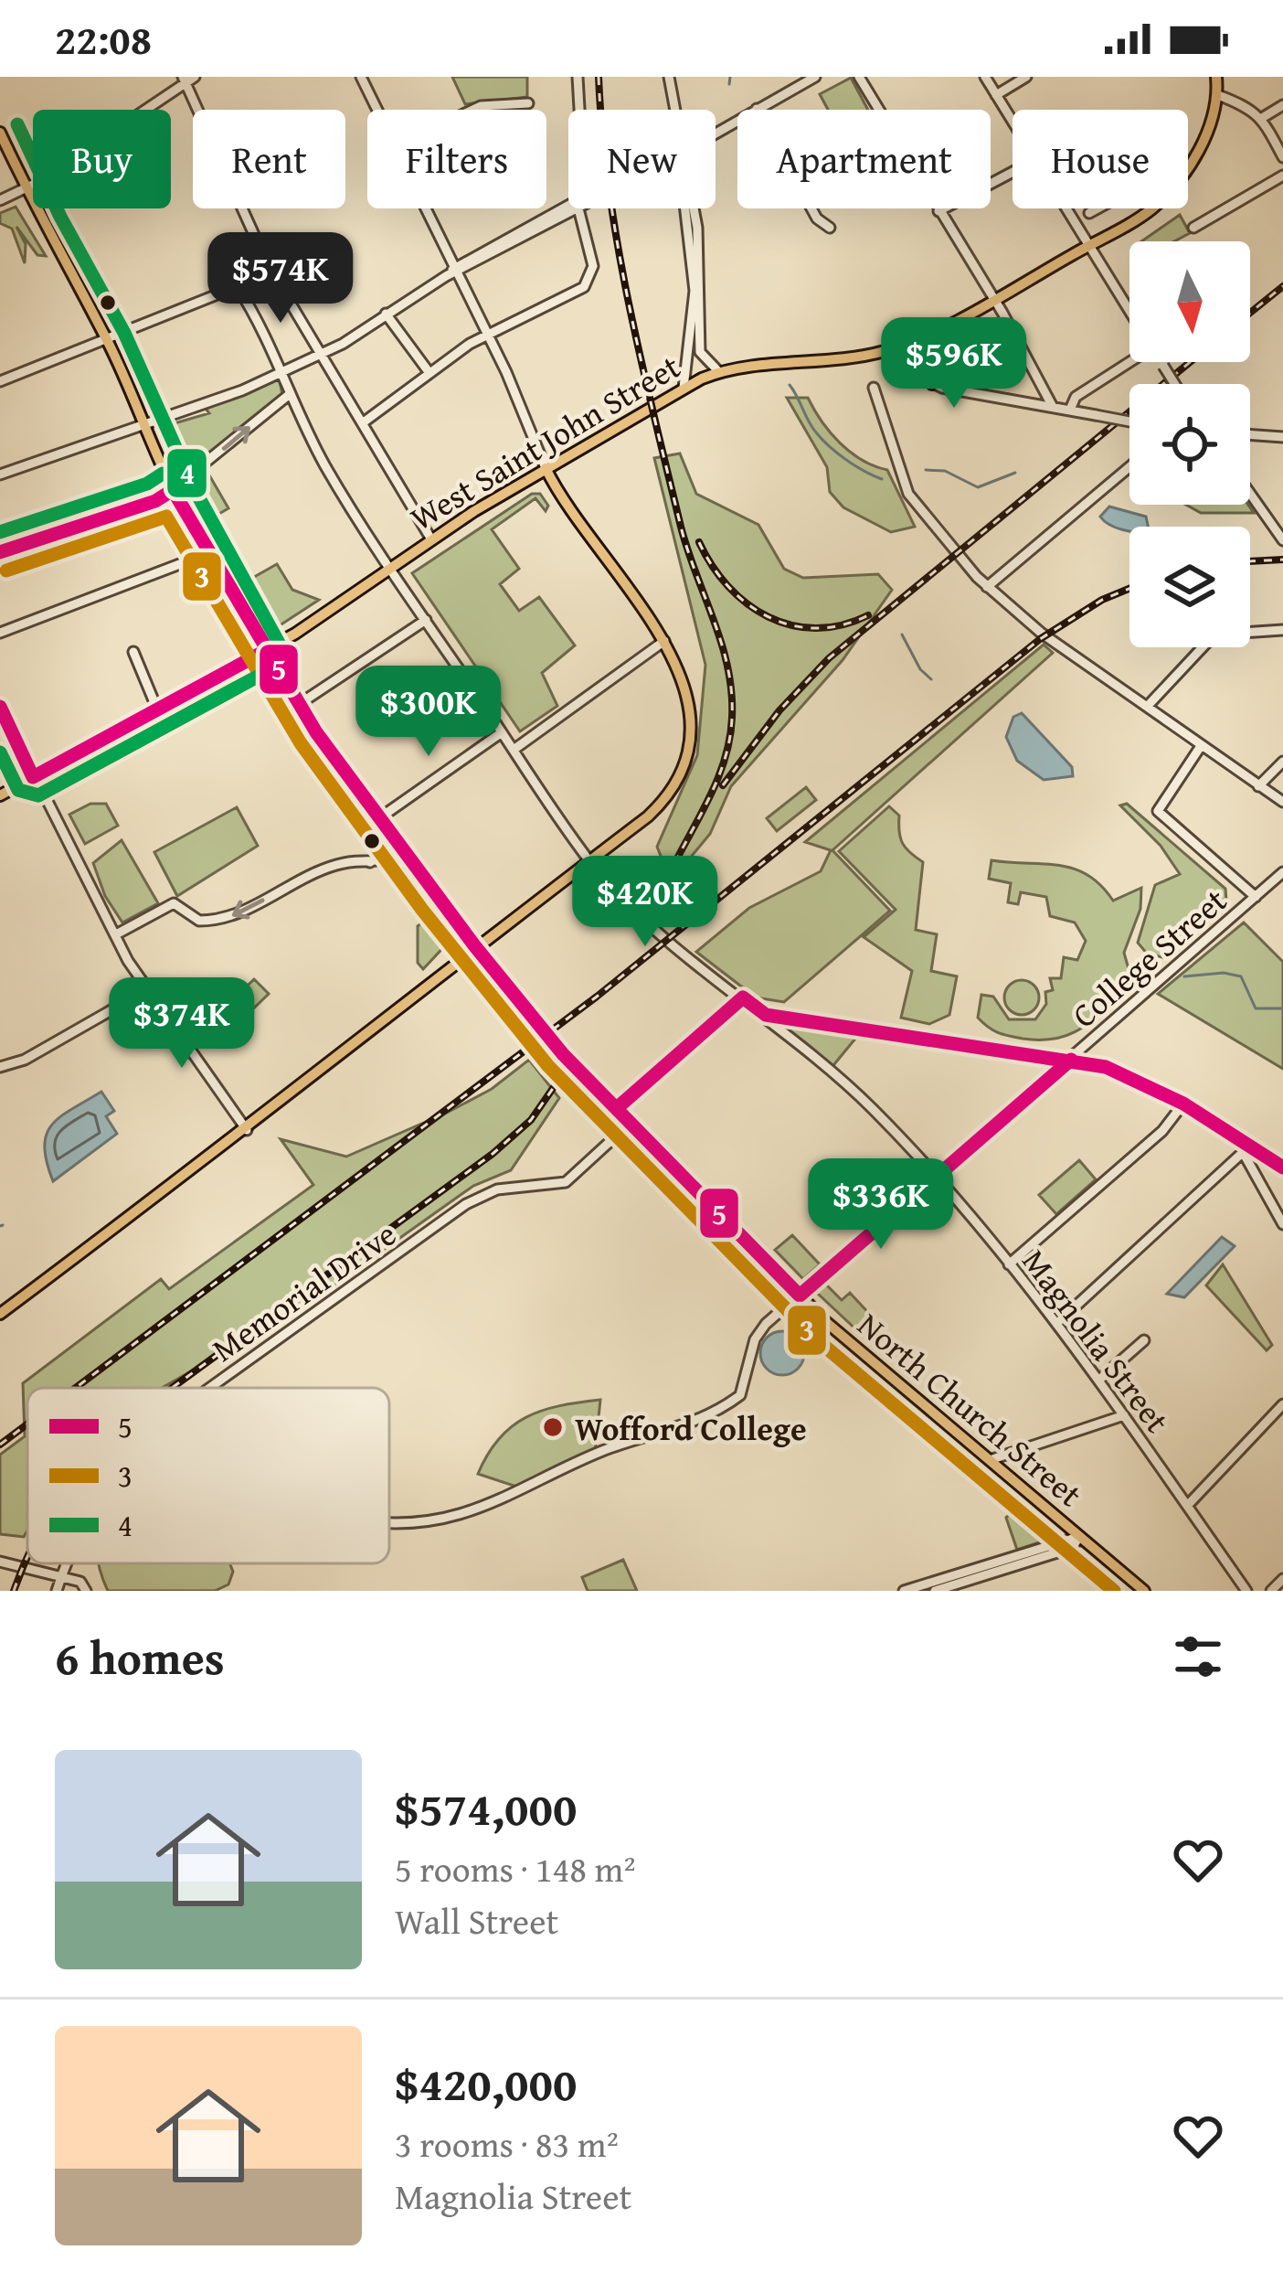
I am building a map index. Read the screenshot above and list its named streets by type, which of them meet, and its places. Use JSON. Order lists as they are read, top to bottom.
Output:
{
  "streets": {
    "main road": ["West Saint John Street", "North Church Street"],
    "street": ["College Street", "Memorial Drive", "Magnolia Street"]
  },
  "crossings": [
    ["West Saint John Street", "Magnolia Street"],
    ["West Saint John Street", "North Church Street"],
    ["College Street", "Magnolia Street"],
    ["College Street", "North Church Street"],
    ["Memorial Drive", "North Church Street"]
  ],
  "places": ["Wofford College"],
  "lines": ["transit line 4", "transit line 5", "transit line 3"],
  "legend": ["5", "3", "4"],
  "north": "bottom",
  "page": {
    "status": "22:08",
    "chip": [
      "Buy",
      "Rent",
      "Filters",
      "New",
      "Apartment",
      "House"
    ],
    "price": [
      "$574K",
      "$596K",
      "$300K",
      "$420K",
      "$374K",
      "$336K"
    ],
    "heading": "6 homes",
    "list": [
      {
        "name": "$574,000",
        "note": "5 rooms · 148 m² · Wall Street"
      },
      {
        "name": "$420,000",
        "note": "3 rooms · 83 m² · Magnolia Street"
      }
    ]
  }
}
